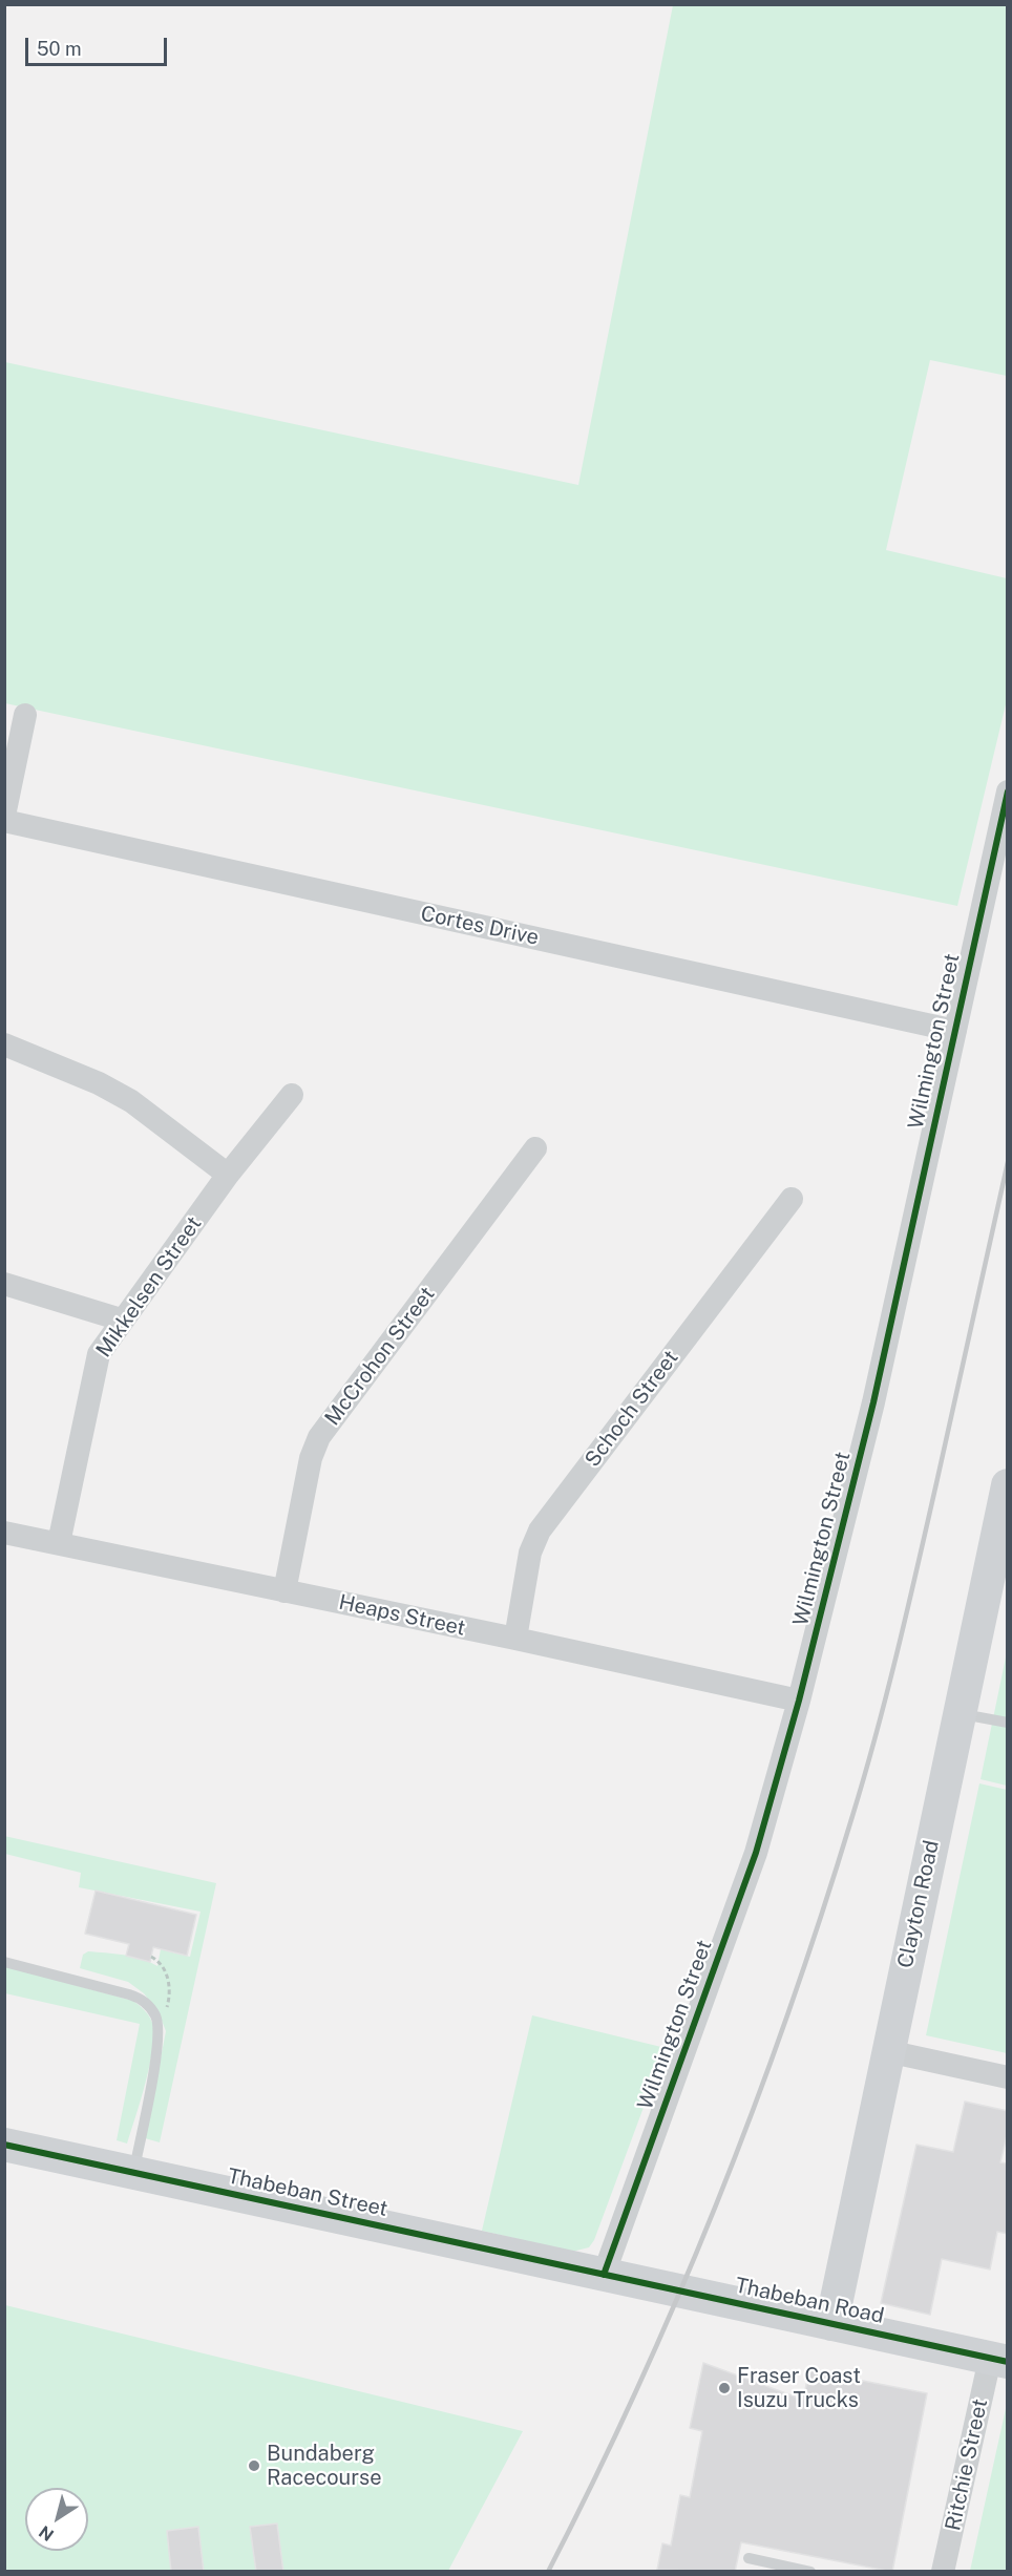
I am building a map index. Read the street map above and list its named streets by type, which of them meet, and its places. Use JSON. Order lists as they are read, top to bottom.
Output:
{
  "streets": {
    "street": [
      "Cortes Drive",
      "Wilmington Street",
      "Mikkelsen Street",
      "McCrohon Street",
      "Schoch Street",
      "Heaps Street",
      "Clayton Road",
      "Thabeban Street",
      "Thabeban Road",
      "Ritchie Street"
    ]
  },
  "crossings": [
    ["Cortes Drive", "Wilmington Street"],
    ["Wilmington Street", "Heaps Street"],
    ["Wilmington Street", "Thabeban Street"],
    ["Wilmington Street", "Thabeban Road"],
    ["Mikkelsen Street", "Heaps Street"],
    ["McCrohon Street", "Heaps Street"],
    ["Schoch Street", "Heaps Street"],
    ["Clayton Road", "Thabeban Road"],
    ["Thabeban Street", "Thabeban Road"],
    ["Thabeban Road", "Ritchie Street"]
  ],
  "places": ["Fraser Coast Isuzu Trucks", "Bundaberg Racecourse"],
  "scale_bar": "50 m",
  "north": "bottom left"
}
